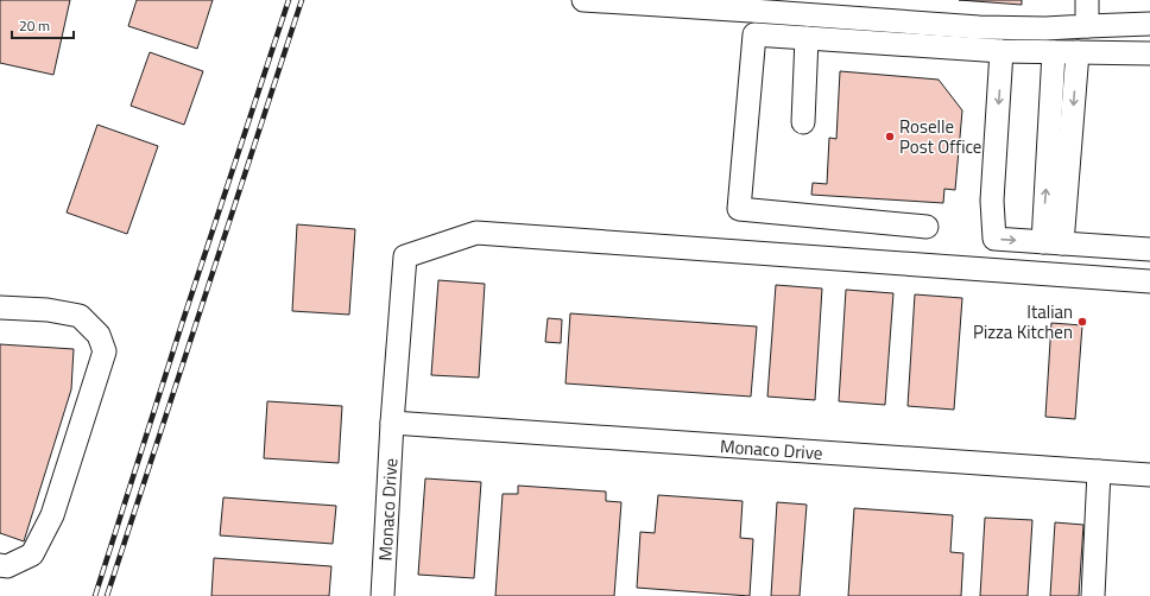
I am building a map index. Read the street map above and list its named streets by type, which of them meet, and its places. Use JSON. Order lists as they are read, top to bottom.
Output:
{
  "streets": {
    "street": ["Monaco Drive"]
  },
  "places": ["Roselle Post Office", "Italian Pizza Kitchen"],
  "scale_bar": "20 m"
}
